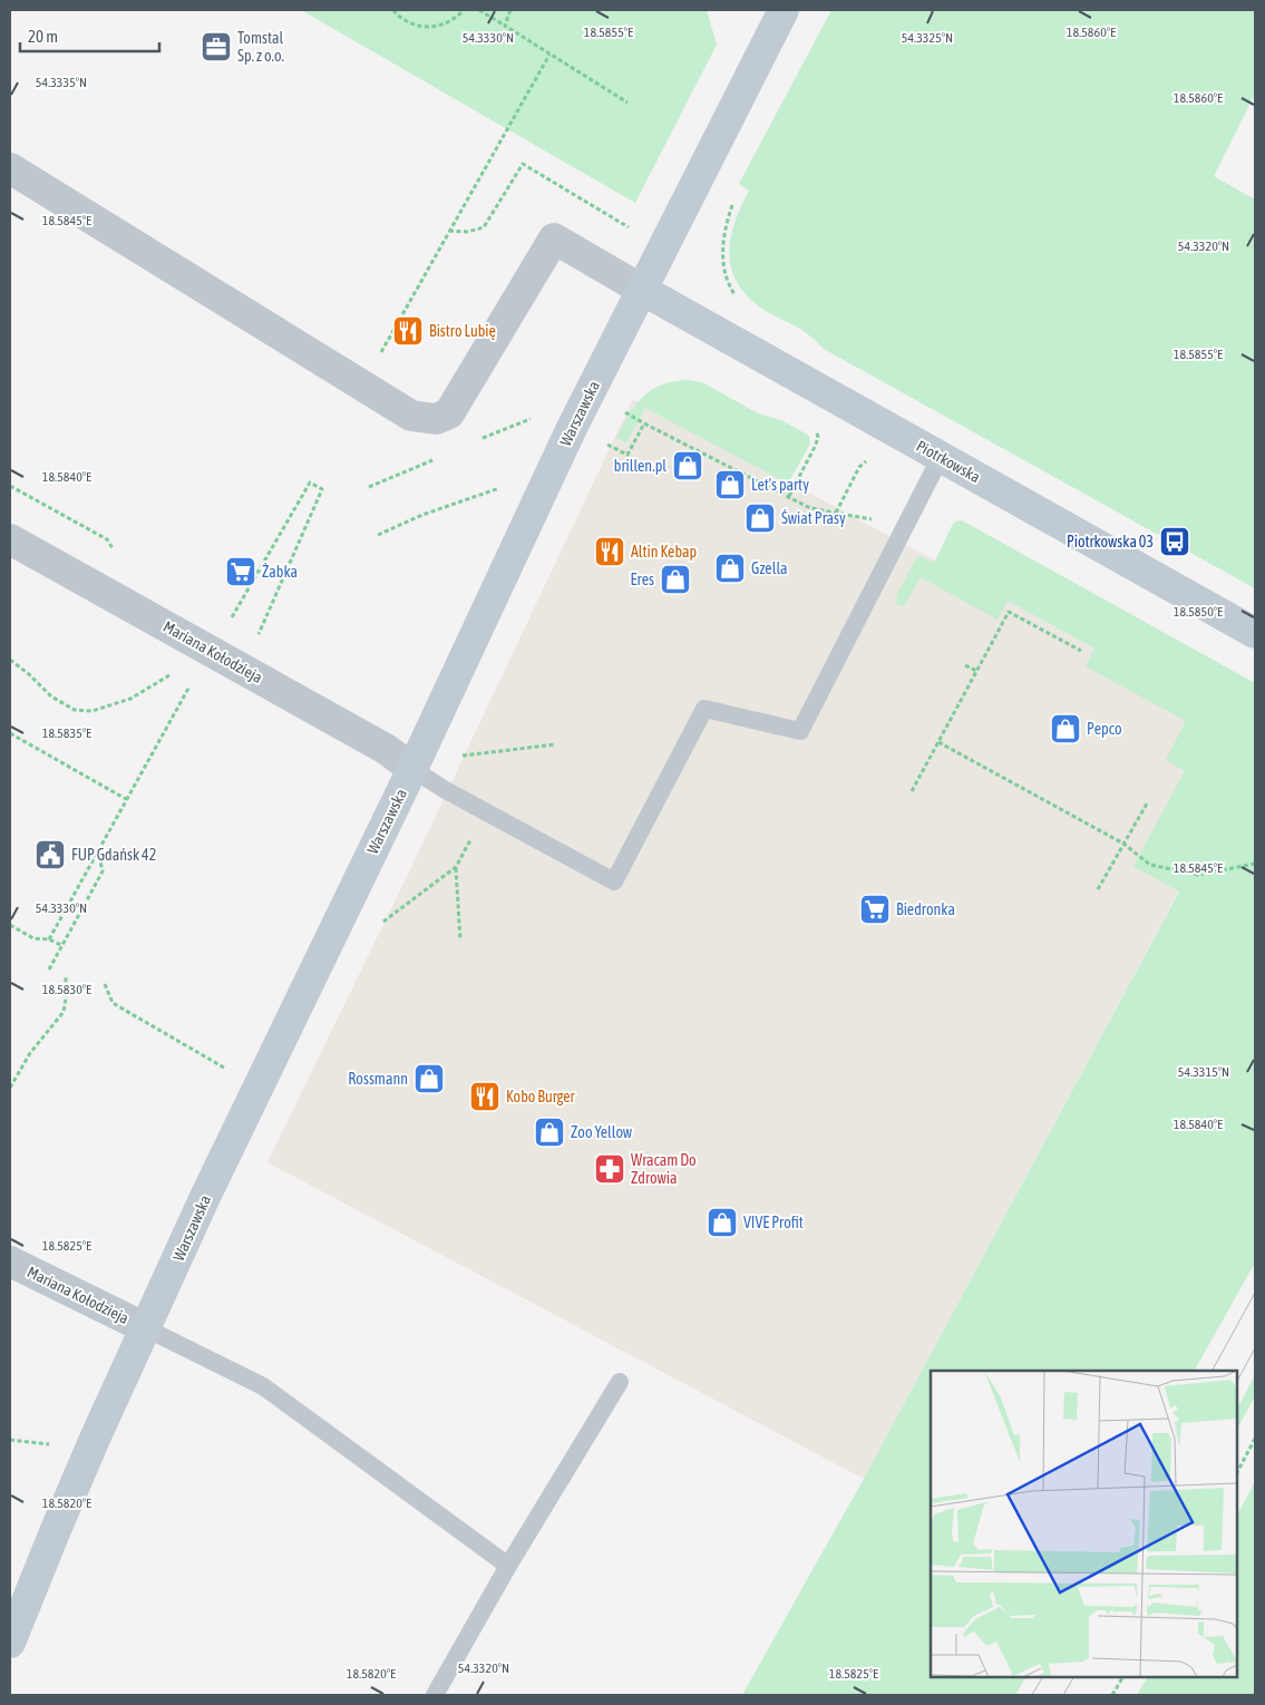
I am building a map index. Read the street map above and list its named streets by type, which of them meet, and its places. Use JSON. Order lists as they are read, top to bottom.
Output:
{
  "streets": {
    "street": ["Warszawska", "Piotrkowska", "Mariana Kołodzieja"]
  },
  "crossings": [
    ["Warszawska", "Piotrkowska"],
    ["Warszawska", "Mariana Kołodzieja"]
  ],
  "places": {
    "office": ["Tomstal Sp. z o.o."],
    "restaurant": ["Bistro Lubię", "Altin Kebap", "Kobo Burger"],
    "shop": [
      "brillen.pl",
      "Let's party",
      "Świat Prasy",
      "Gzella",
      "Eres",
      "Pepco",
      "Rossmann",
      "Zoo Yellow",
      "VIVE Profit"
    ],
    "bus stop": ["Piotrkowska 03"],
    "supermarket": ["Żabka", "Biedronka"],
    "public building": ["FUP Gdańsk 42"],
    "pharmacy": ["Wracam Do Zdrowia"]
  },
  "scale_bar": "20 m",
  "coordinates": [
    "18.5855°E",
    "18.5860°E",
    "54.3330°N",
    "54.3325°N",
    "54.3335°N",
    "18.5845°E",
    "54.3320°N",
    "18.5840°E",
    "18.5850°E",
    "18.5835°E",
    "18.5830°E",
    "54.3315°N",
    "18.5825°E",
    "18.5820°E"
  ]
}
